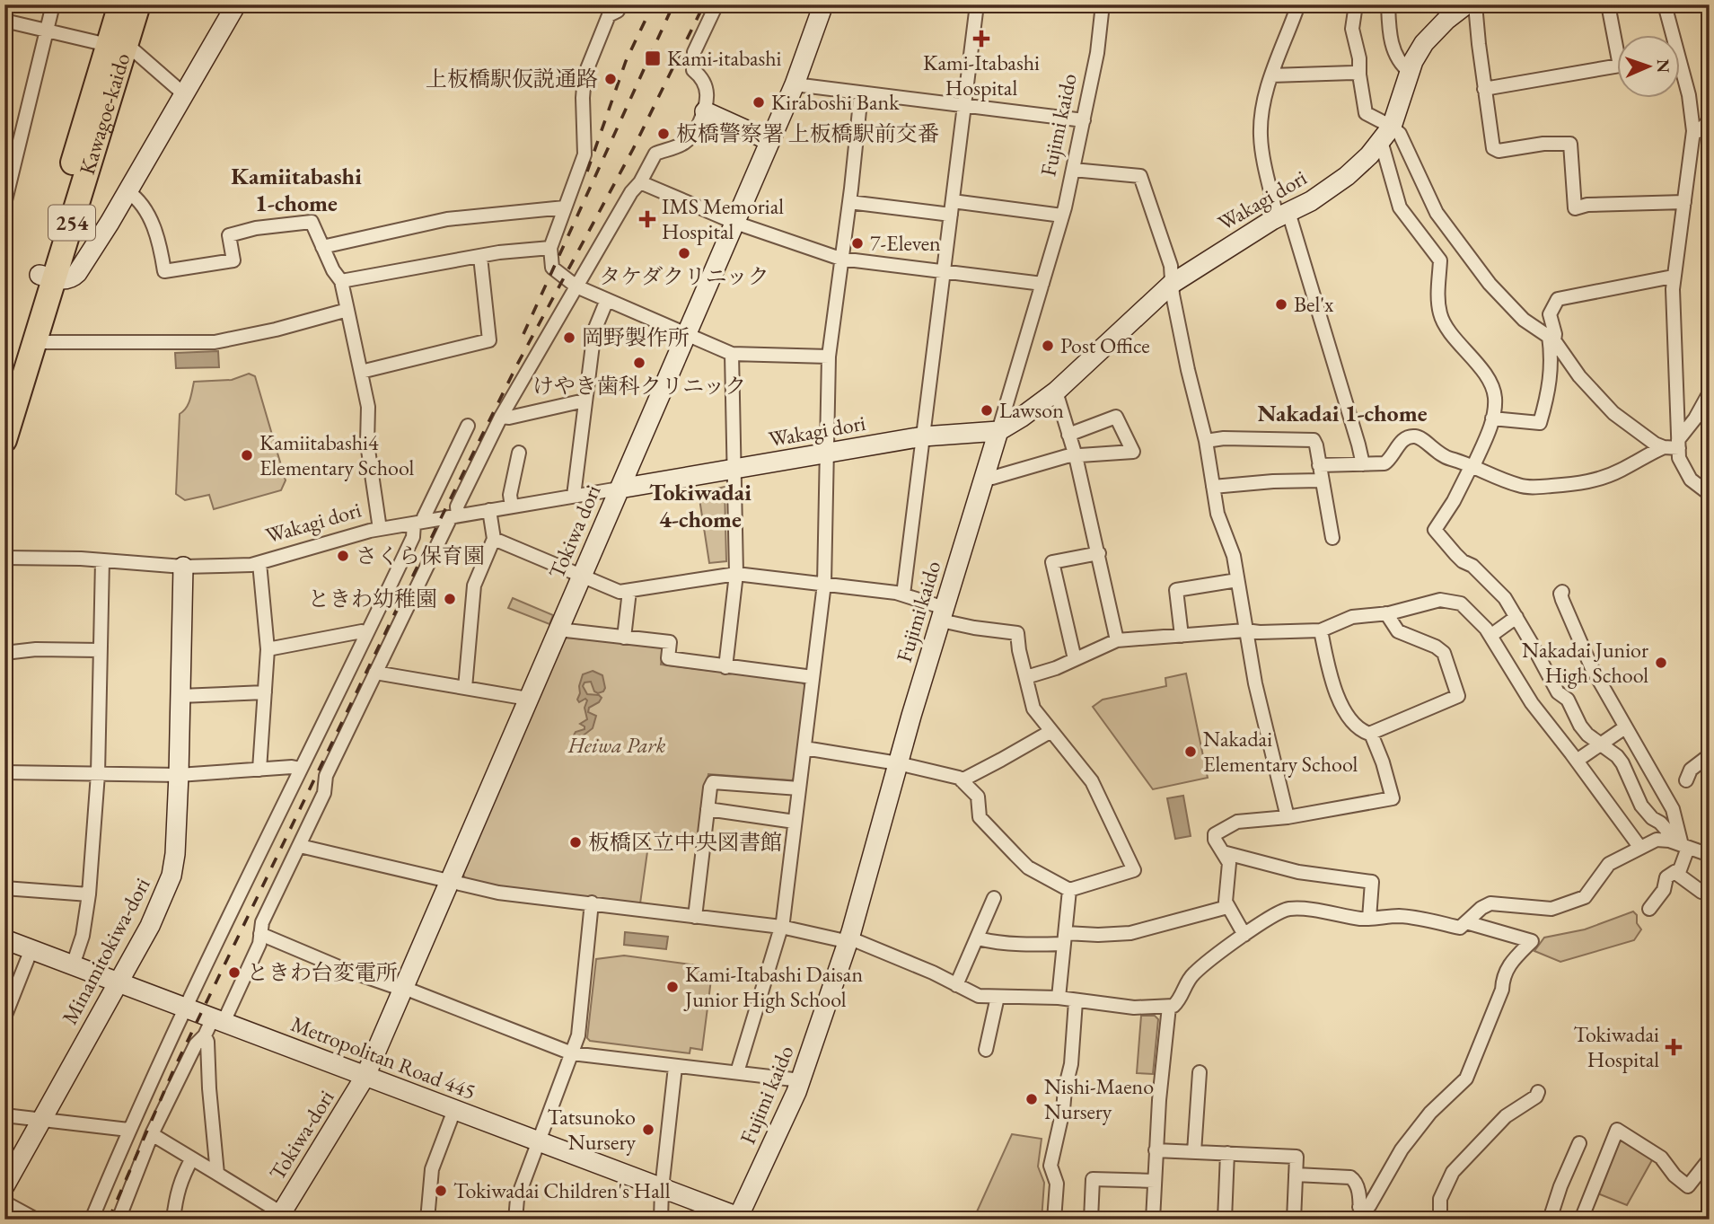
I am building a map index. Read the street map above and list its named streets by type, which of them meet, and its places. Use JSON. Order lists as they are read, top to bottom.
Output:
{
  "streets": {
    "highway": ["Kawagoe-kaido", "254"],
    "street": [
      "Fujimi kaido",
      "Wakagi dori",
      "Tokiwa dori",
      "Minamitokiwa-dori",
      "Metropolitan Road 445",
      "Tokiwa-dori"
    ]
  },
  "crossings": [
    ["Fujimi kaido", "Wakagi dori"],
    ["Fujimi kaido", "Metropolitan Road 445"],
    ["Wakagi dori", "Tokiwa dori"],
    ["Wakagi dori", "Minamitokiwa-dori"],
    ["Tokiwa dori", "Metropolitan Road 445"],
    ["Tokiwa dori", "Tokiwa-dori"],
    ["Minamitokiwa-dori", "Metropolitan Road 445"],
    ["Metropolitan Road 445", "Tokiwa-dori"]
  ],
  "districts": ["Kamiitabashi 1-chome", "Nakadai 1-chome", "Tokiwadai 4-chome"],
  "parks": ["Heiwa Park"],
  "places": {
    "health": ["Kami-Itabashi Hospital", "IMS Memorial Hospital", "Tokiwadai Hospital"],
    "transit": ["Kami-itabashi"],
    "other": [
      "上板橋駅仮説通路",
      "Kiraboshi Bank",
      "板橋警察署 上板橋駅前交番",
      "7-Eleven",
      "タケダクリニック",
      "Bel'x",
      "岡野製作所",
      "Post Office",
      "けやき歯科クリニック",
      "Lawson",
      "Kamiitabashi4 Elementary School",
      "さくら保育園",
      "ときわ幼稚園",
      "Nakadai Junior High School",
      "Nakadai Elementary School",
      "板橋区立中央図書館",
      "ときわ台変電所",
      "Kami-Itabashi Daisan Junior High School",
      "Nishi-Maeno Nursery",
      "Tatsunoko Nursery",
      "Tokiwadai Children's Hall"
    ]
  },
  "north": "right"
}
